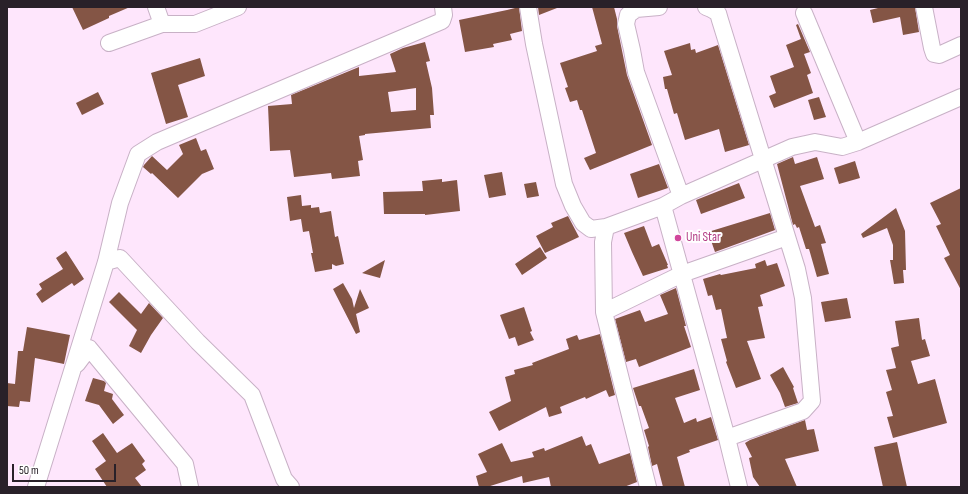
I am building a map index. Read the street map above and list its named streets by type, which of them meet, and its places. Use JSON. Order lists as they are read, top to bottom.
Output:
{
  "places": ["Uni Star"],
  "scale_bar": "50 m"
}
